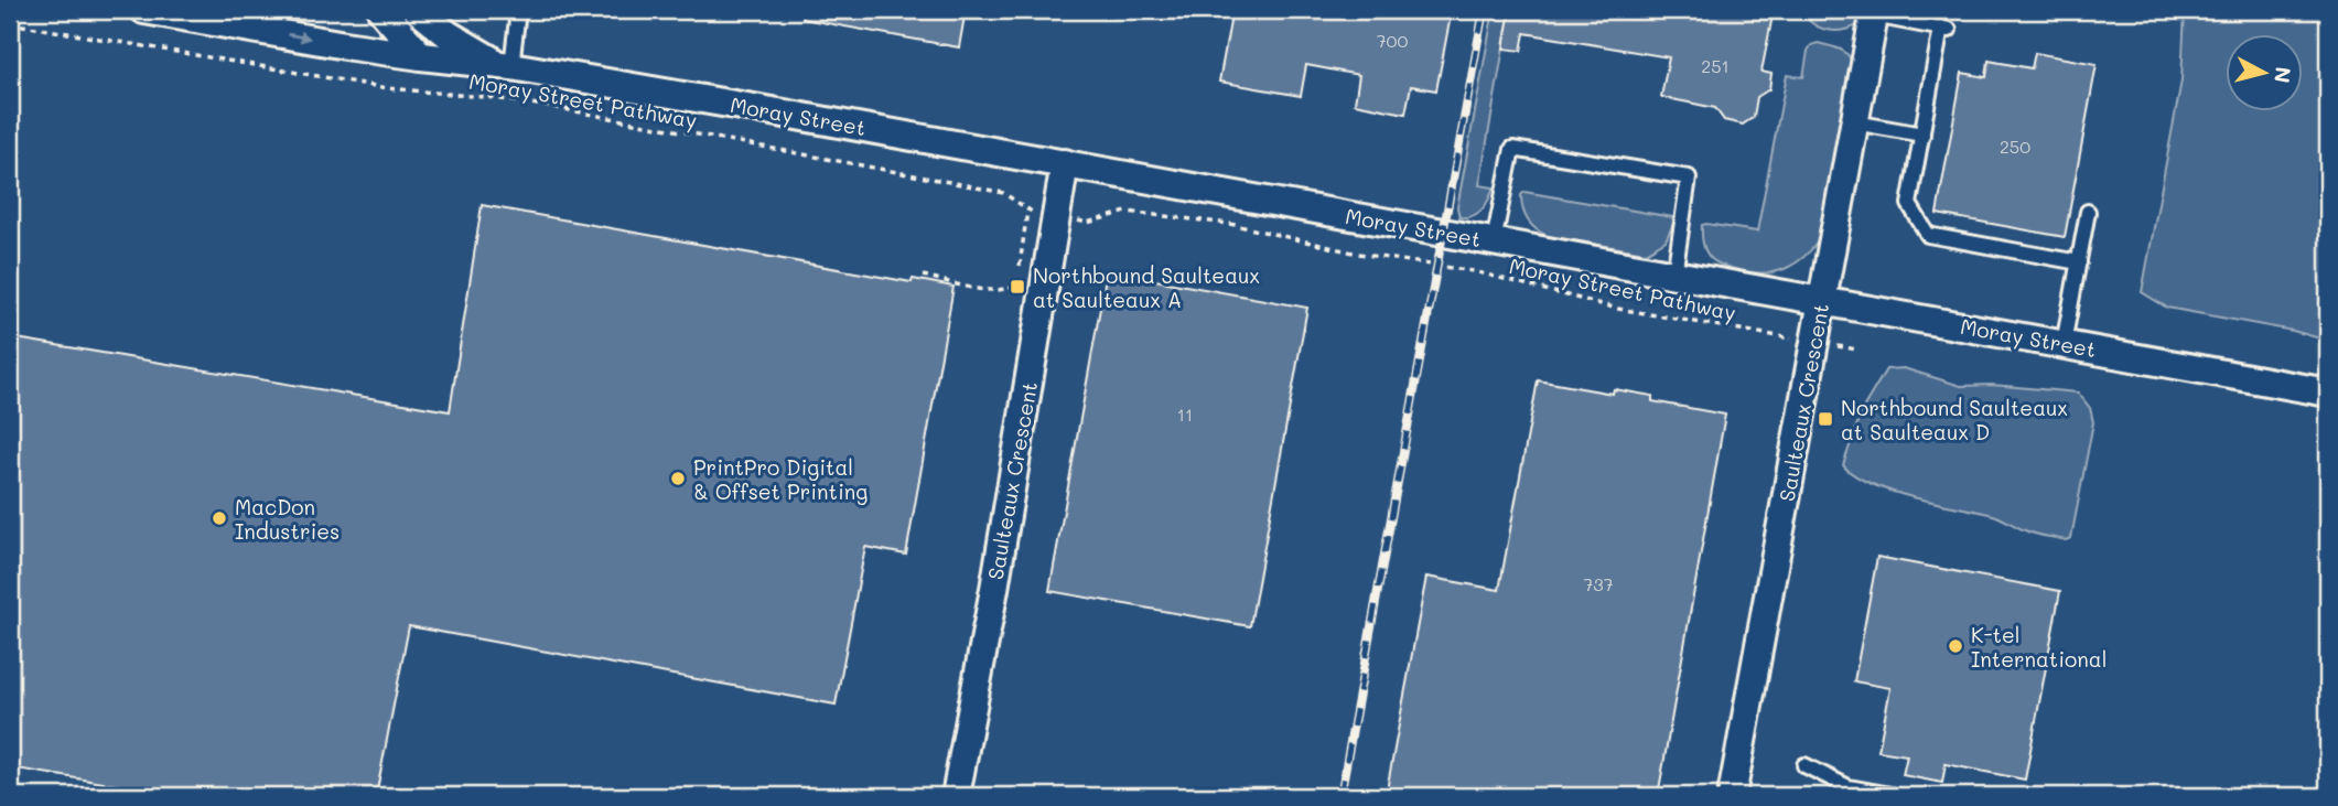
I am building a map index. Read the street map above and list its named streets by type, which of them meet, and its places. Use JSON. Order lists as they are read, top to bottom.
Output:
{
  "streets": {
    "street": ["Moray Street", "Saulteaux Crescent"],
    "path": ["Moray Street Pathway"]
  },
  "crossings": [
    ["Moray Street Pathway", "Saulteaux Crescent"],
    ["Moray Street", "Saulteaux Crescent"]
  ],
  "places": {
    "transit": ["Northbound Saulteaux at Saulteaux A", "Northbound Saulteaux at Saulteaux D"],
    "other": ["PrintPro Digital & Offset Printing", "MacDon Industries", "K-tel International"]
  },
  "house_numbers": [
    "700",
    "251",
    "250",
    "11",
    "737"
  ],
  "north": "right"
}
